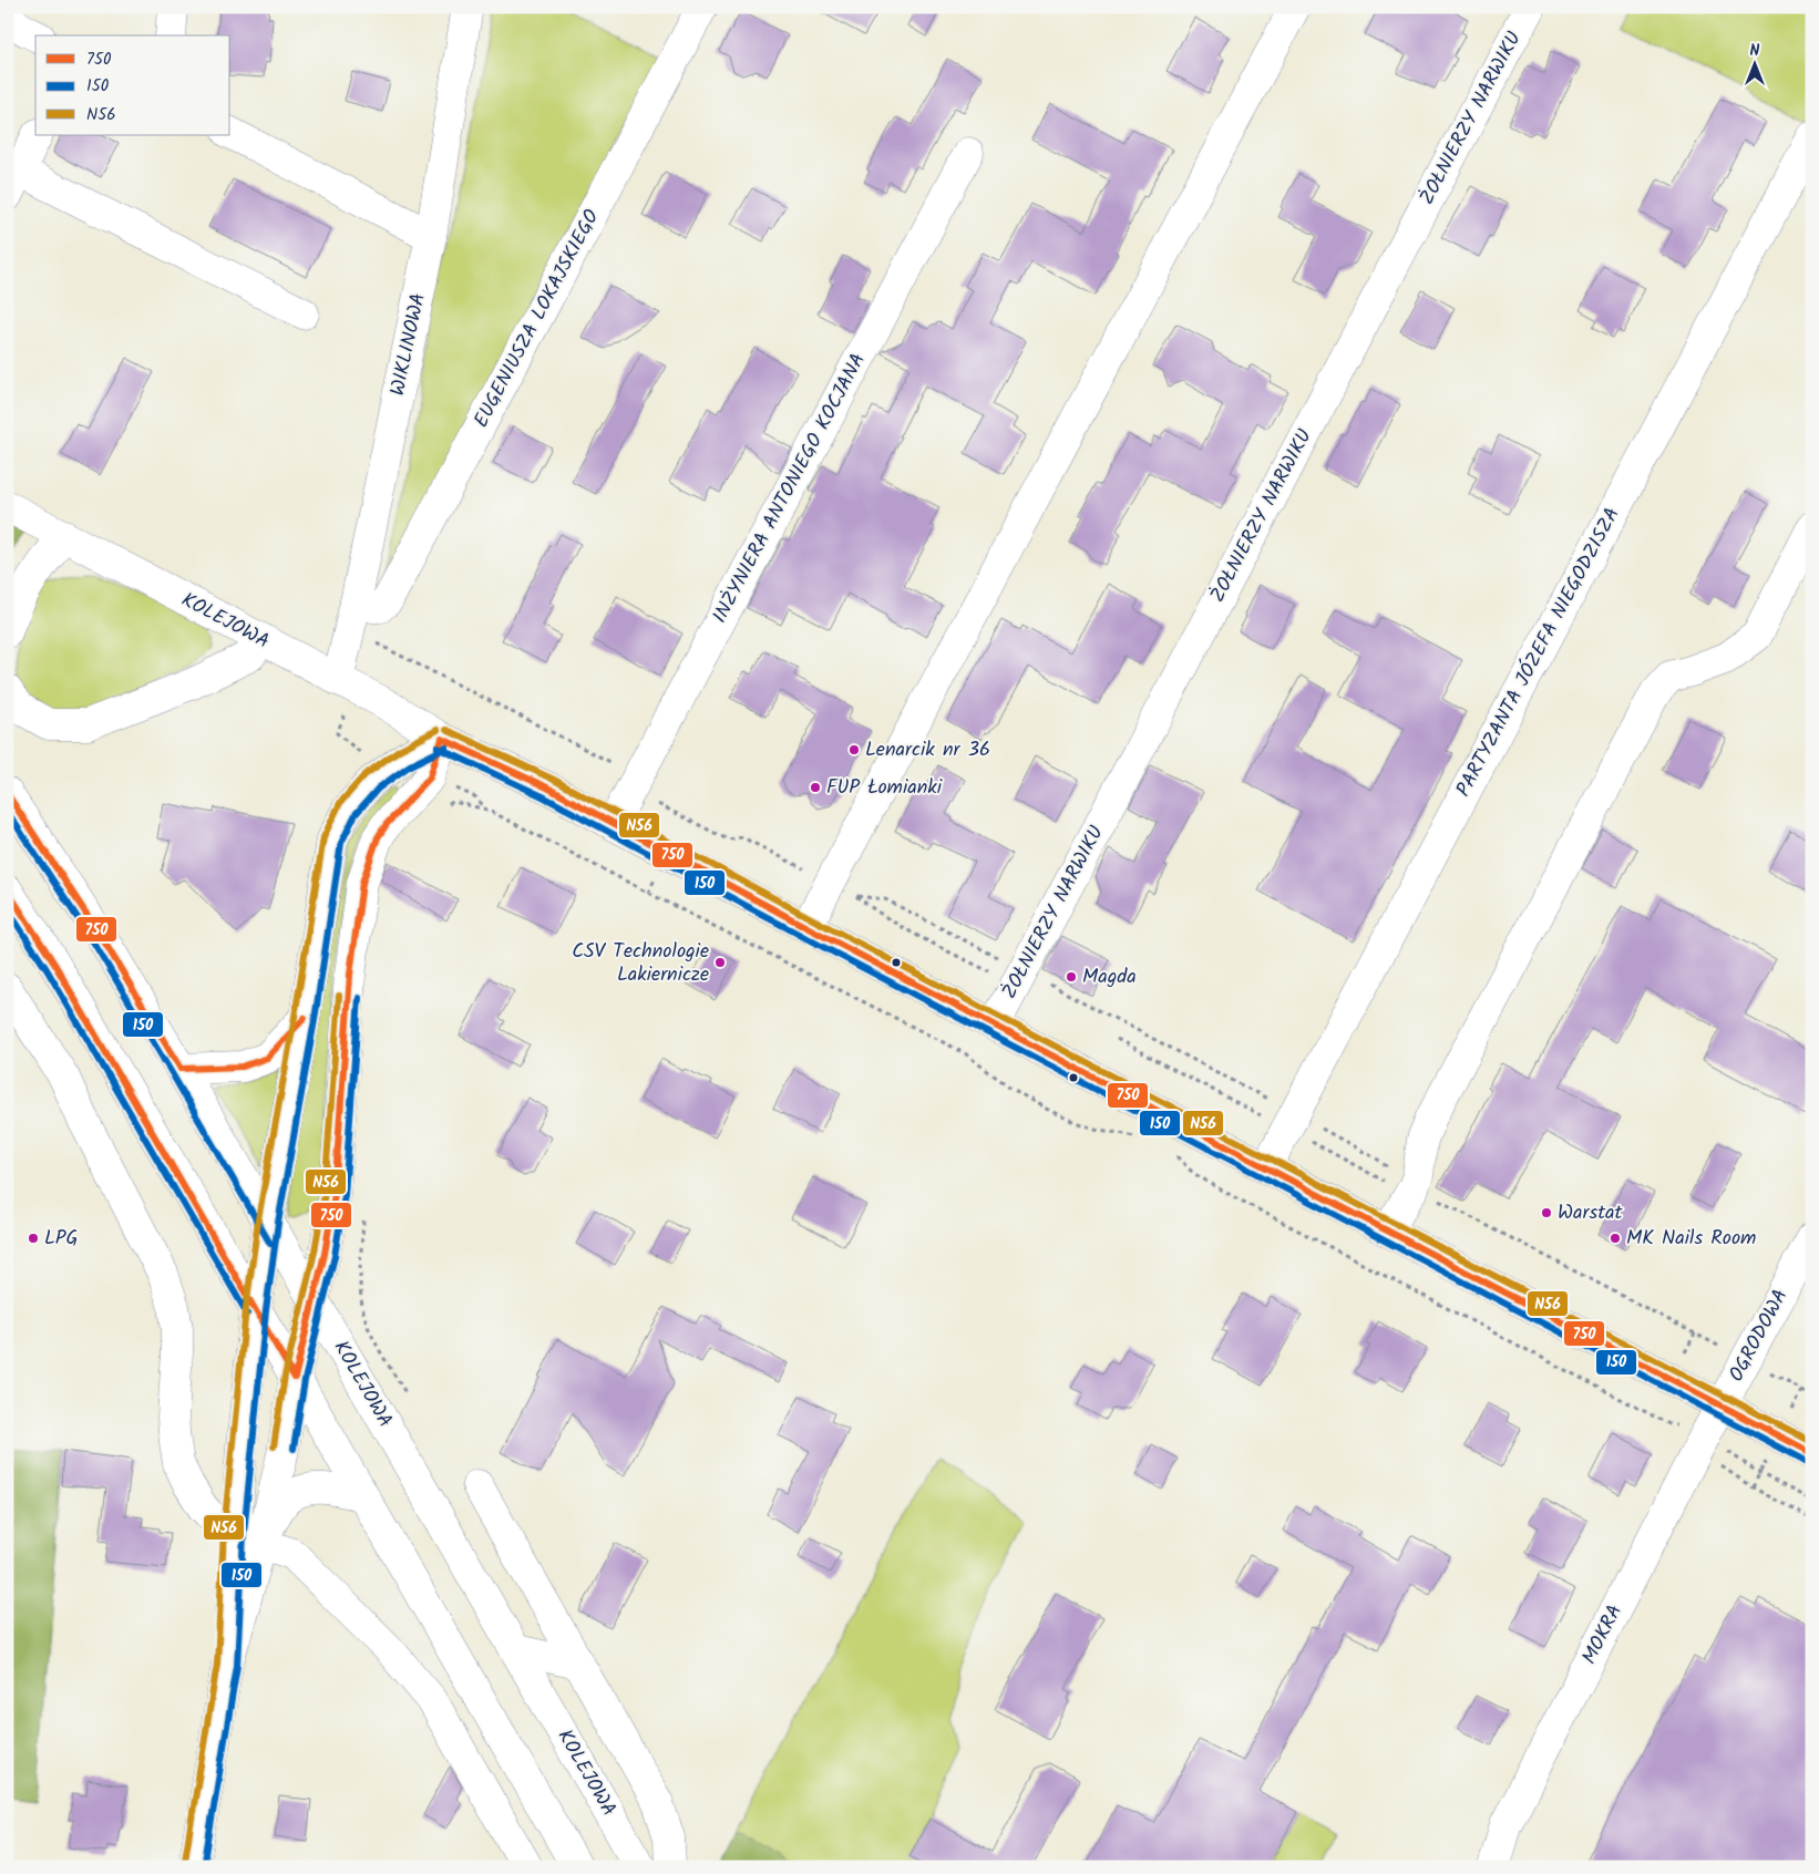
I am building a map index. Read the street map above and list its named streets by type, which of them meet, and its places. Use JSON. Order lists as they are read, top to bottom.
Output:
{
  "streets": {
    "main road": [
      "ŻOŁNIERZY NARWIKU",
      "EUGENIUSZA LOKAJSKIEGO",
      "WIKLINOWA",
      "INŻYNIERA ANTONIEGO KOCJANA",
      "KOLEJOWA",
      "PARTYZANTA JÓZEFA NIEGODZISZA",
      "OGRODOWA",
      "MOKRA"
    ]
  },
  "crossings": [
    ["ŻOŁNIERZY NARWIKU", "KOLEJOWA"],
    ["EUGENIUSZA LOKAJSKIEGO", "WIKLINOWA"],
    ["WIKLINOWA", "KOLEJOWA"],
    ["INŻYNIERA ANTONIEGO KOCJANA", "KOLEJOWA"],
    ["KOLEJOWA", "PARTYZANTA JÓZEFA NIEGODZISZA"],
    ["KOLEJOWA", "OGRODOWA"],
    ["KOLEJOWA", "MOKRA"],
    ["OGRODOWA", "MOKRA"]
  ],
  "places": [
    "Lenarcik nr 36",
    "FUP Łomianki",
    "CSV Technologie Lakiernicze",
    "Magda",
    "Warstat",
    "LPG",
    "MK Nails Room"
  ],
  "lines": ["transit line N56", "transit line 750", "transit line 150"],
  "legend": ["750", "150", "N56"],
  "north": "top"
}
